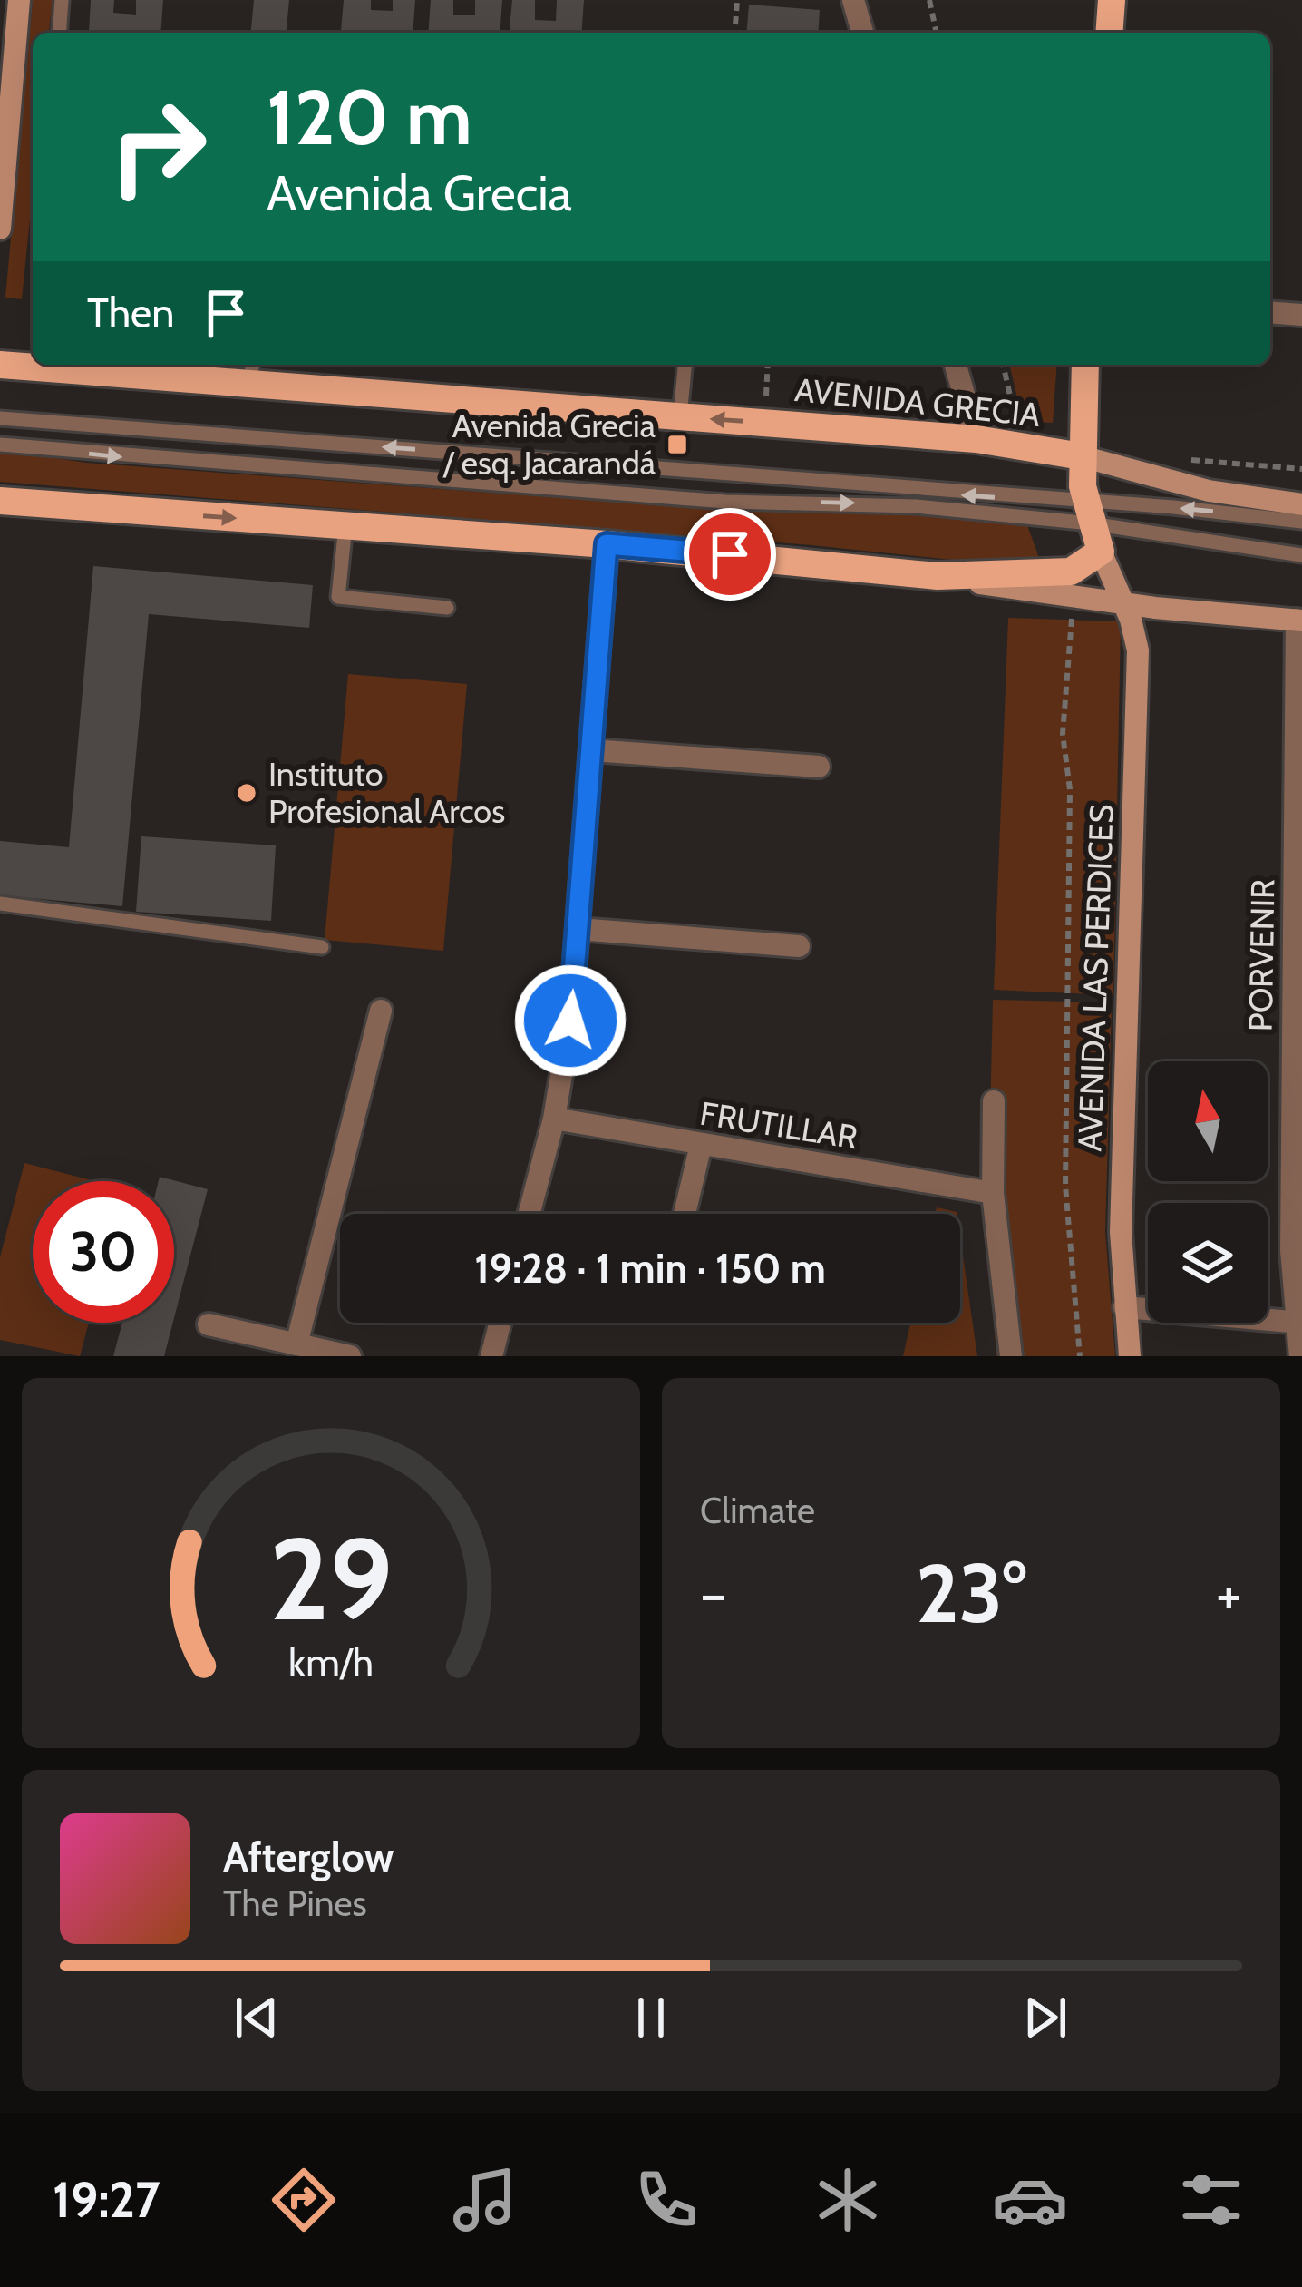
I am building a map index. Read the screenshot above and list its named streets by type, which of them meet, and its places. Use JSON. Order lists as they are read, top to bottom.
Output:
{
  "streets": {
    "main road": ["AVENIDA GRECIA"],
    "street": ["PORVENIR", "AVENIDA LAS PERDICES", "FRUTILLAR"]
  },
  "places": {
    "transit": ["Avenida Grecia / esq. Jacarandá"],
    "other": ["Instituto Profesional Arcos"]
  },
  "north": "top",
  "page": {
    "turn": ["120 m", "Avenida Grecia"],
    "then": "Then",
    "limit": "30",
    "trip": "19:28 · 1 min · 150 m",
    "tile": "Climate",
    "heat": ["−", "23°", "+"],
    "song": ["Afterglow", "The Pines"],
    "tabs": "19:27",
    "gauge": ["29", "km/h"]
  }
}
